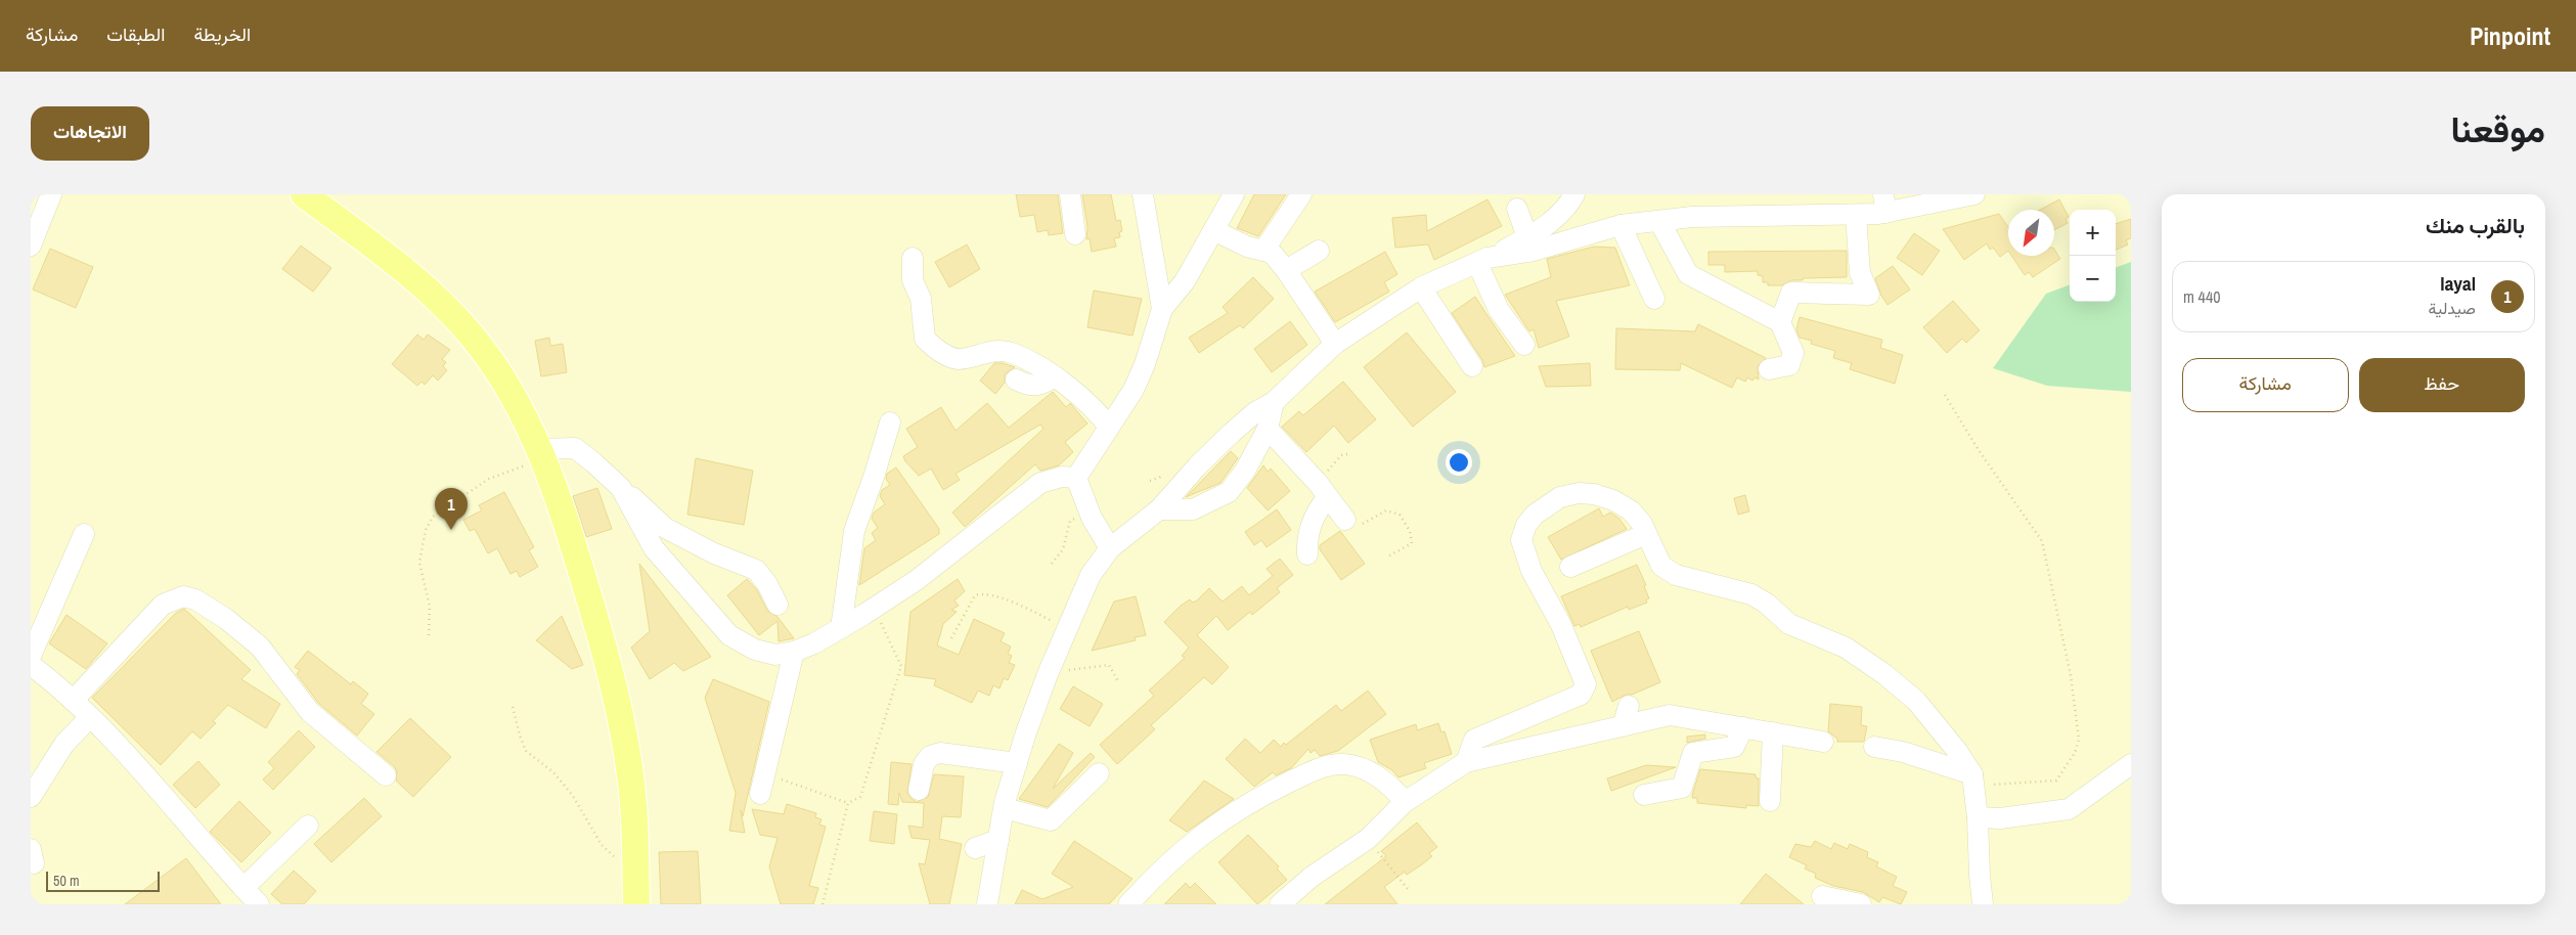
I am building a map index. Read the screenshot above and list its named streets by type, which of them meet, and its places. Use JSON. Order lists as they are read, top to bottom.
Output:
{
  "scale_bar": "50 m",
  "north": "bottom left",
  "page": {
    "header": "Pinpoint",
    "nav": ["الخريطة", "الطبقات", "مشاركة"],
    "title": "موقعنا",
    "buttons": [
      "الاتجاهات",
      ["حفظ", "مشاركة"]
    ],
    "heading": "بالقرب منك",
    "map_buttons": ["+", "−"],
    "list": [
      {
        "mark": "1",
        "name": "layal",
        "note": "صيدلية",
        "value": "440 m"
      }
    ],
    "pins": "1",
    "scale": "50 m"
  }
}
